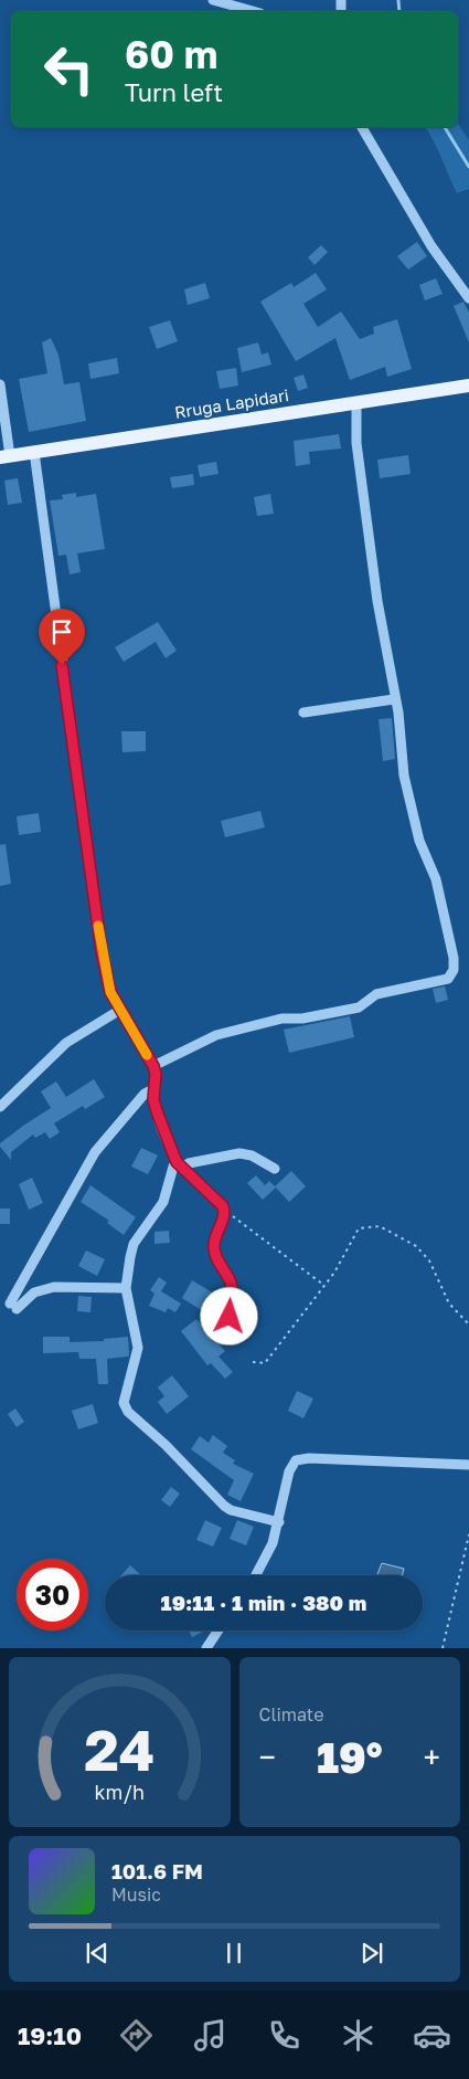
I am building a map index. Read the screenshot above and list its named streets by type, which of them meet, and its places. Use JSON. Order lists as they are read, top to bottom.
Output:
{
  "streets": {
    "main road": ["Rruga Lapidari"]
  },
  "page": {
    "turn": ["60 m", "Turn left"],
    "limit": "30",
    "trip": "19:11 · 1 min · 380 m",
    "tile": "Climate",
    "heat": ["−", "19°", "+"],
    "song": ["101.6 FM", "Music"],
    "tabs": "19:10",
    "gauge": ["24", "km/h"]
  }
}
